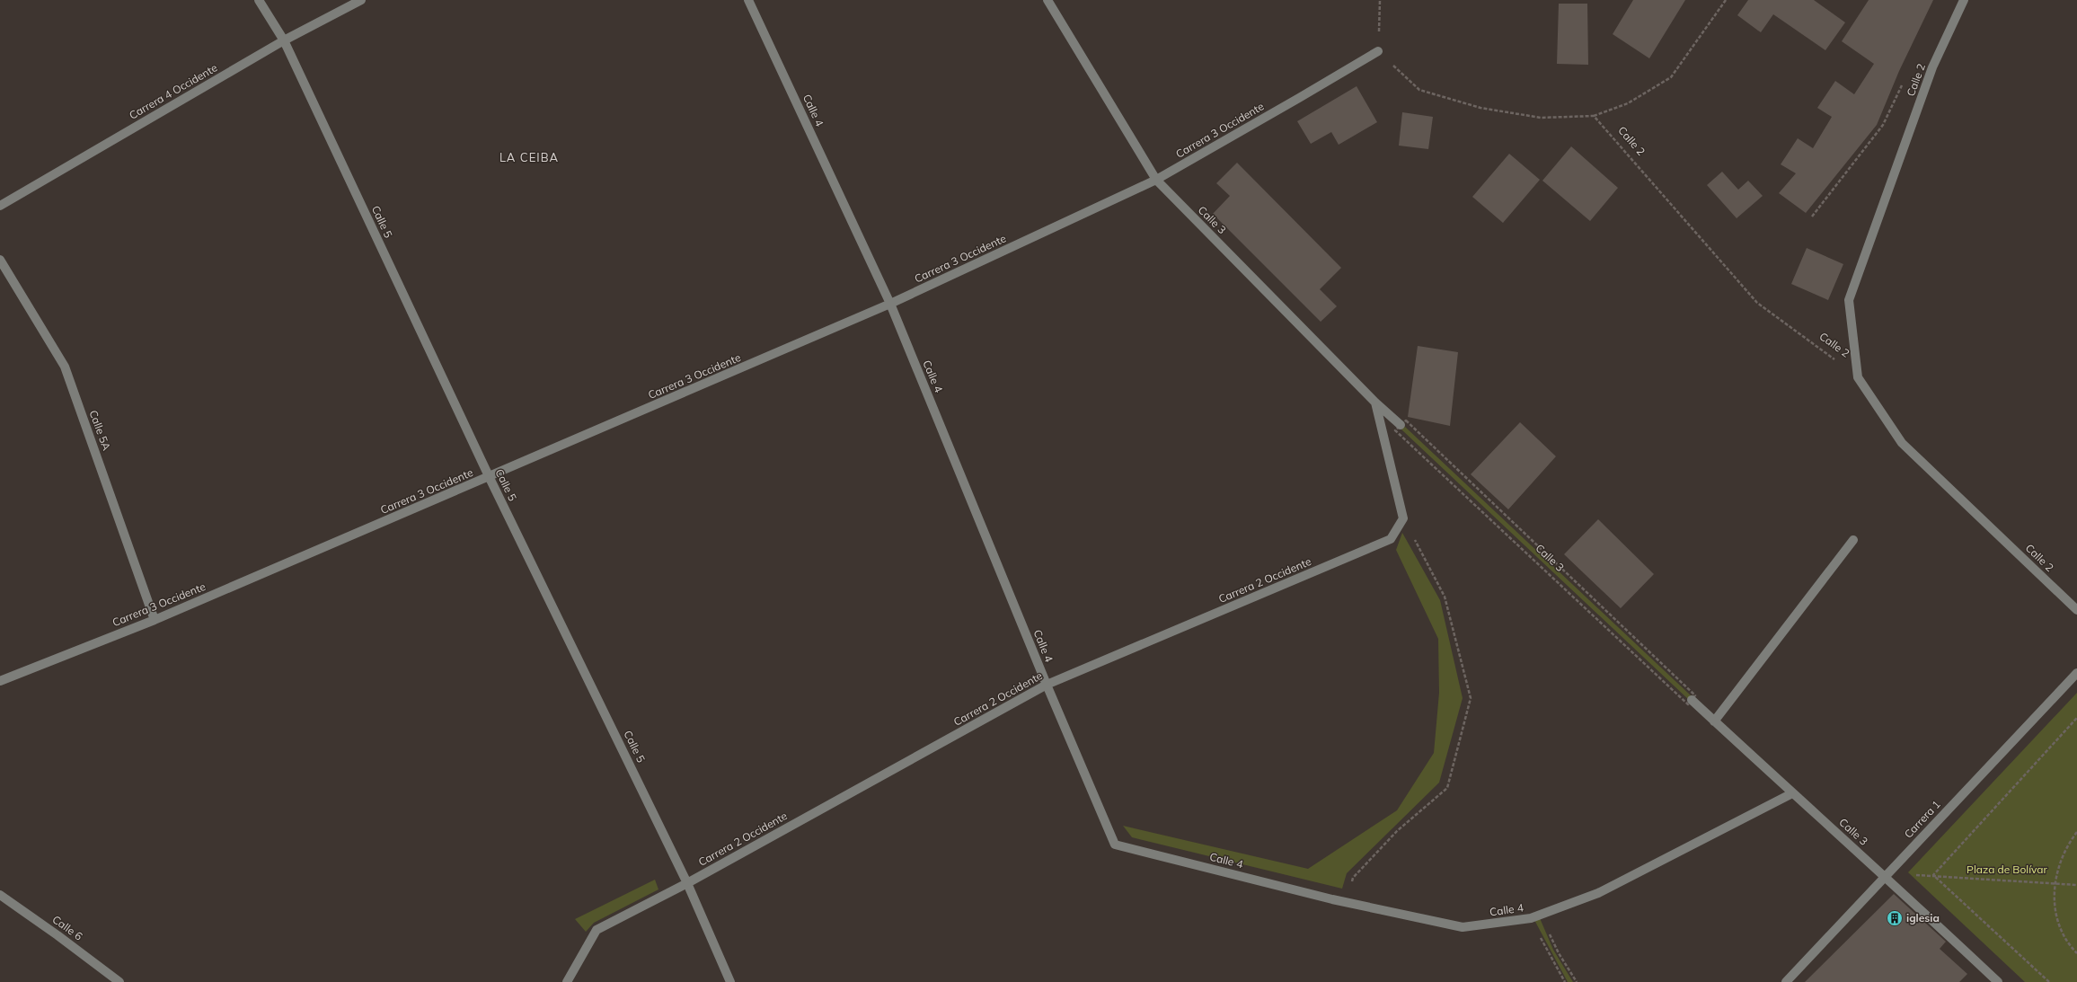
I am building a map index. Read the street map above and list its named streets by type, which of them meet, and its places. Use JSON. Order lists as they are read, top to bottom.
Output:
{
  "streets": {
    "street": [
      "Calle 2",
      "Carrera 4 Occidente",
      "Calle 4",
      "Carrera 3 Occidente",
      "Calle 3",
      "Calle 5",
      "Calle 5A",
      "Carrera 2 Occidente",
      "Carrera 1",
      "Calle 6"
    ]
  },
  "crossings": [
    ["Carrera 4 Occidente", "Calle 5"],
    ["Calle 4", "Carrera 3 Occidente"],
    ["Calle 4", "Carrera 2 Occidente"],
    ["Carrera 3 Occidente", "Calle 3"],
    ["Carrera 3 Occidente", "Calle 5"],
    ["Carrera 3 Occidente", "Calle 5A"],
    ["Calle 3", "Carrera 1"],
    ["Calle 5", "Carrera 2 Occidente"]
  ],
  "districts": ["LA CEIBA"],
  "parks": ["Plaza de Bolívar"],
  "places": {
    "building": ["iglesia"]
  }
}
